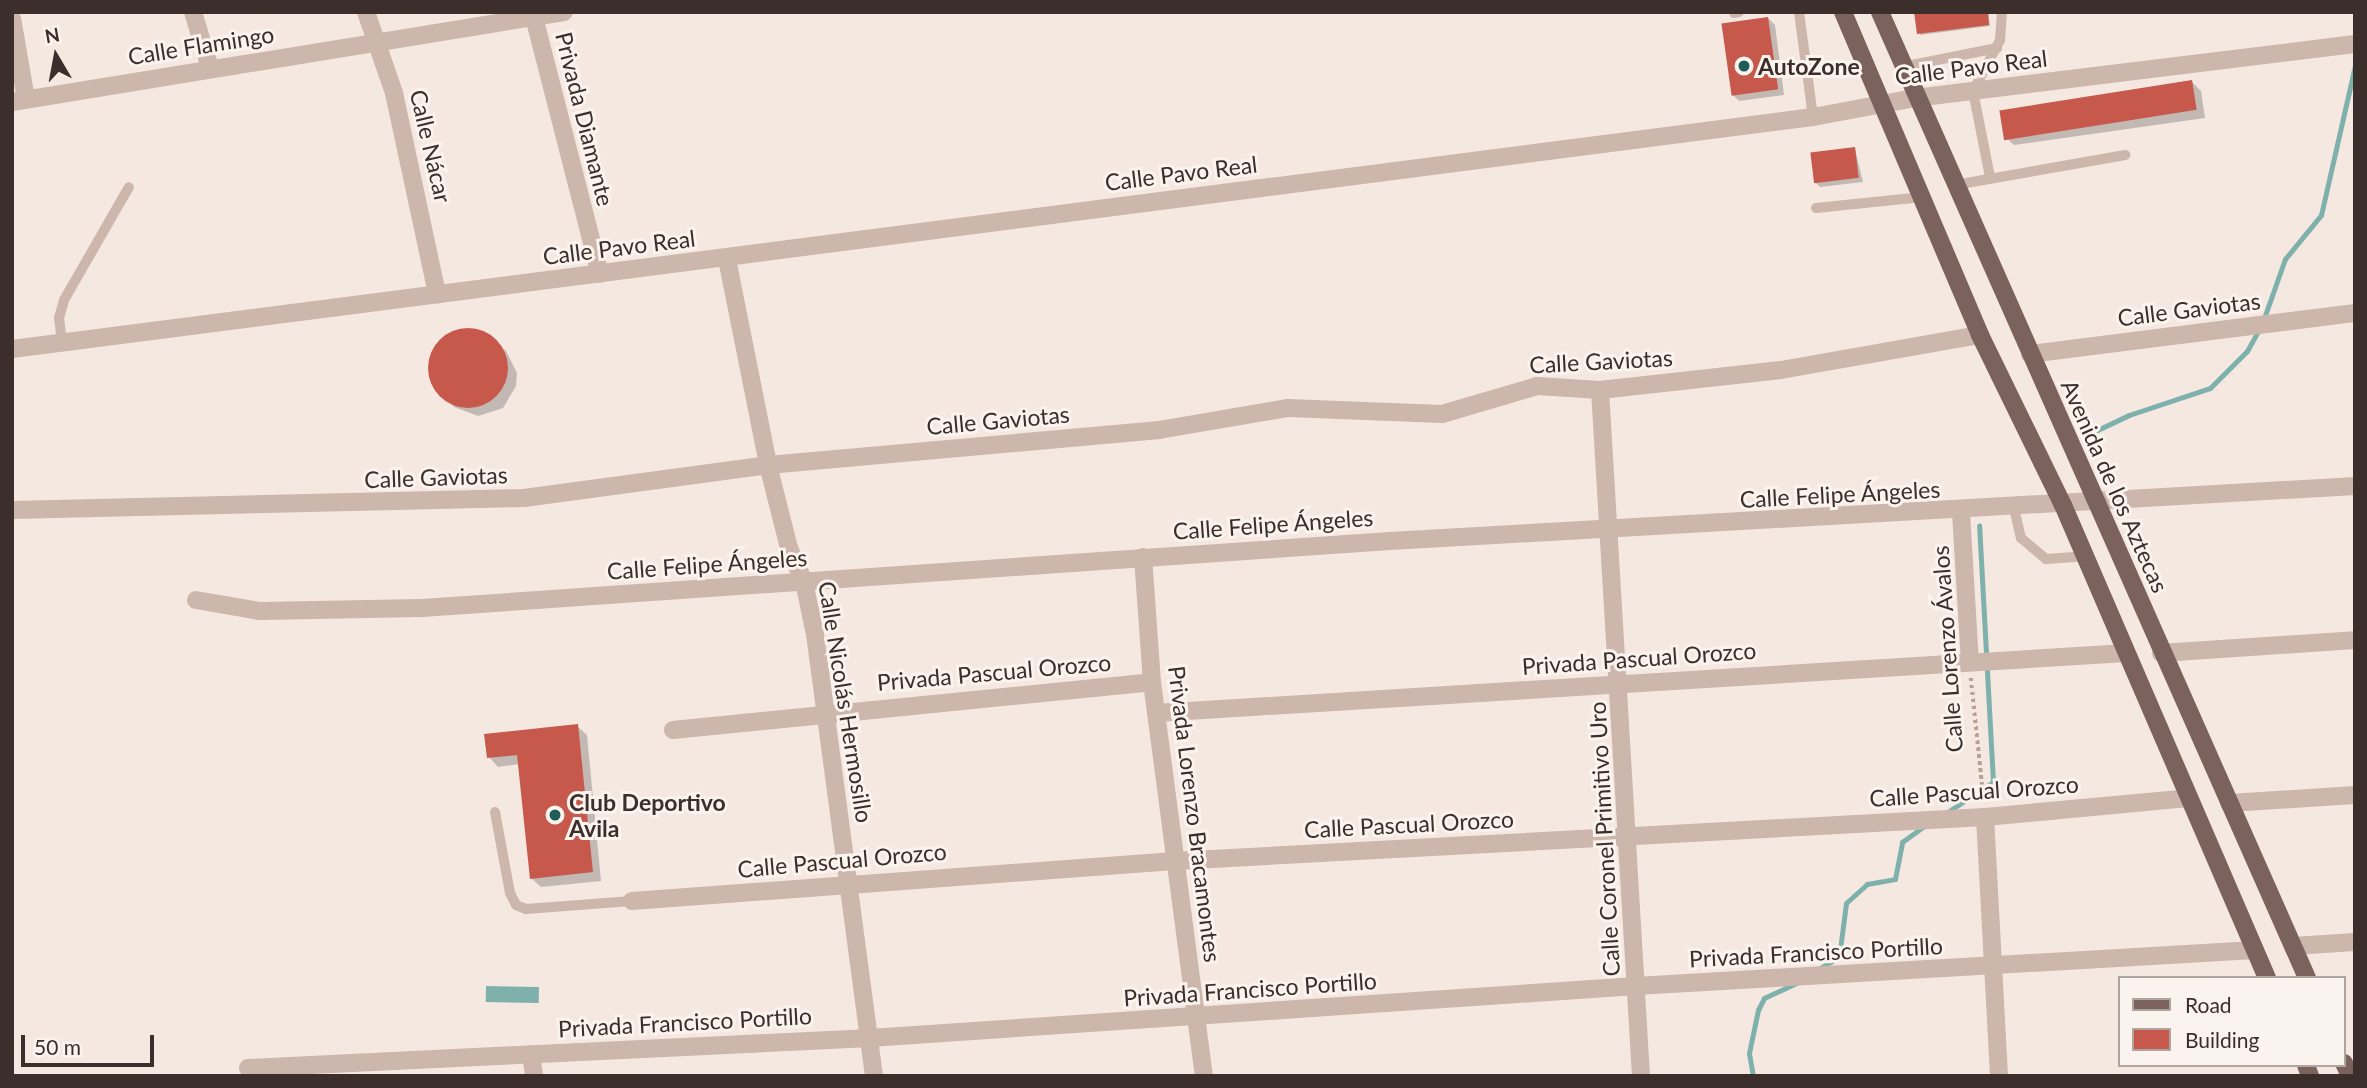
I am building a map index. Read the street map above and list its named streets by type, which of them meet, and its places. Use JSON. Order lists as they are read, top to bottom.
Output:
{
  "streets": {
    "main road": ["Avenida de los Aztecas"],
    "street": [
      "Calle Flamingo",
      "Calle Pavo Real",
      "Privada Diamante",
      "Calle Nácar",
      "Calle Gaviotas",
      "Calle Felipe Ángeles",
      "Calle Lorenzo Ávalos",
      "Privada Pascual Orozco",
      "Calle Nicolás Hermosillo",
      "Calle Pascual Orozco",
      "Privada Lorenzo Bracamontes",
      "Calle Coronel Primitivo Uro",
      "Privada Francisco Portillo"
    ]
  },
  "crossings": [
    ["Calle Flamingo", "Privada Diamante"],
    ["Calle Flamingo", "Calle Nácar"],
    ["Calle Pavo Real", "Privada Diamante"],
    ["Calle Pavo Real", "Calle Nácar"],
    ["Calle Pavo Real", "Avenida de los Aztecas"],
    ["Calle Pavo Real", "Calle Nicolás Hermosillo"],
    ["Calle Gaviotas", "Avenida de los Aztecas"],
    ["Calle Gaviotas", "Calle Nicolás Hermosillo"],
    ["Calle Gaviotas", "Calle Coronel Primitivo Uro"],
    ["Avenida de los Aztecas", "Calle Felipe Ángeles"],
    ["Calle Felipe Ángeles", "Calle Lorenzo Ávalos"],
    ["Calle Felipe Ángeles", "Calle Nicolás Hermosillo"],
    ["Calle Felipe Ángeles", "Privada Lorenzo Bracamontes"],
    ["Calle Felipe Ángeles", "Calle Coronel Primitivo Uro"],
    ["Calle Lorenzo Ávalos", "Privada Pascual Orozco"],
    ["Calle Lorenzo Ávalos", "Calle Pascual Orozco"],
    ["Privada Pascual Orozco", "Calle Nicolás Hermosillo"],
    ["Privada Pascual Orozco", "Privada Lorenzo Bracamontes"],
    ["Privada Pascual Orozco", "Calle Coronel Primitivo Uro"],
    ["Calle Nicolás Hermosillo", "Calle Pascual Orozco"],
    ["Calle Nicolás Hermosillo", "Privada Francisco Portillo"],
    ["Calle Pascual Orozco", "Privada Lorenzo Bracamontes"],
    ["Calle Pascual Orozco", "Calle Coronel Primitivo Uro"],
    ["Privada Lorenzo Bracamontes", "Privada Francisco Portillo"],
    ["Calle Coronel Primitivo Uro", "Privada Francisco Portillo"]
  ],
  "places": ["AutoZone", "Club Deportivo Avila"],
  "legend": ["Road", "Building"],
  "scale_bar": "50 m",
  "north": "top"
}
